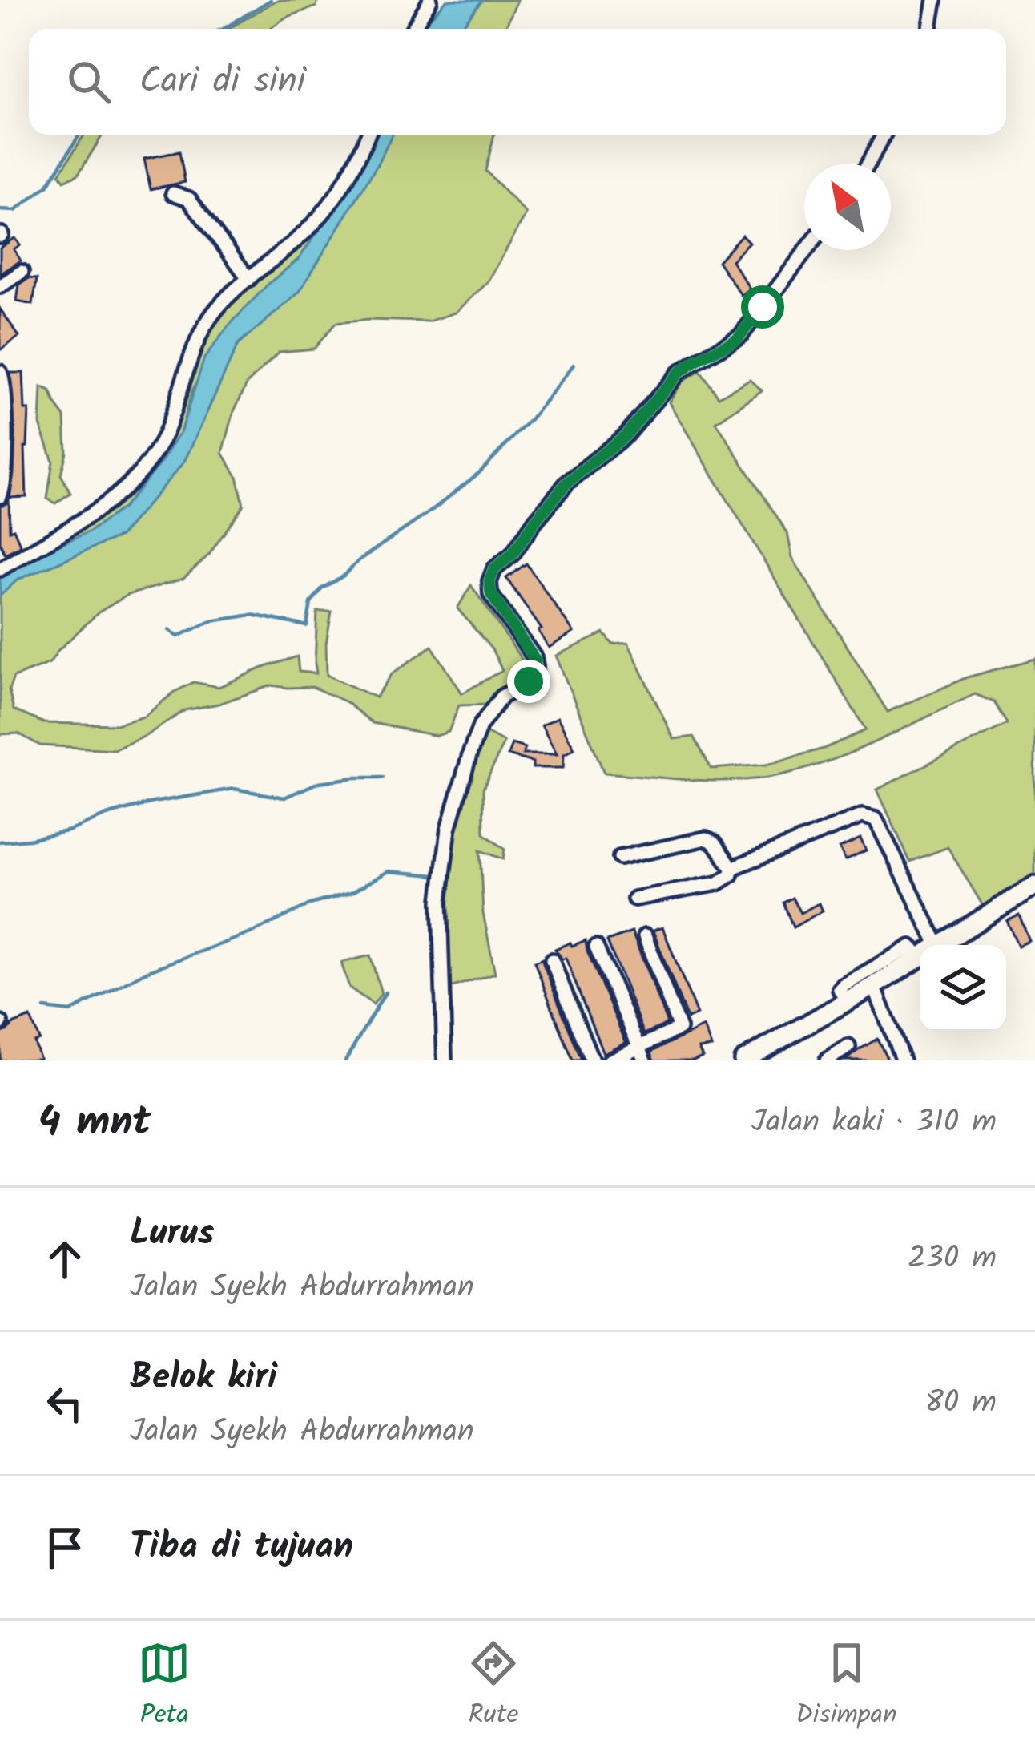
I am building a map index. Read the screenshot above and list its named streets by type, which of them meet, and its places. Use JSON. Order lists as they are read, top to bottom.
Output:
{
  "north": "top left",
  "page": {
    "search": "Cari di sini",
    "heading": ["4 mnt", "Jalan kaki · 310 m"],
    "list": [
      ["Lurus", "Jalan Syekh Abdurrahman", "230 m"],
      ["Belok kiri", "Jalan Syekh Abdurrahman", "80 m"],
      "Tiba di tujuan"
    ],
    "nav": ["Peta", "Rute", "Disimpan"]
  }
}
